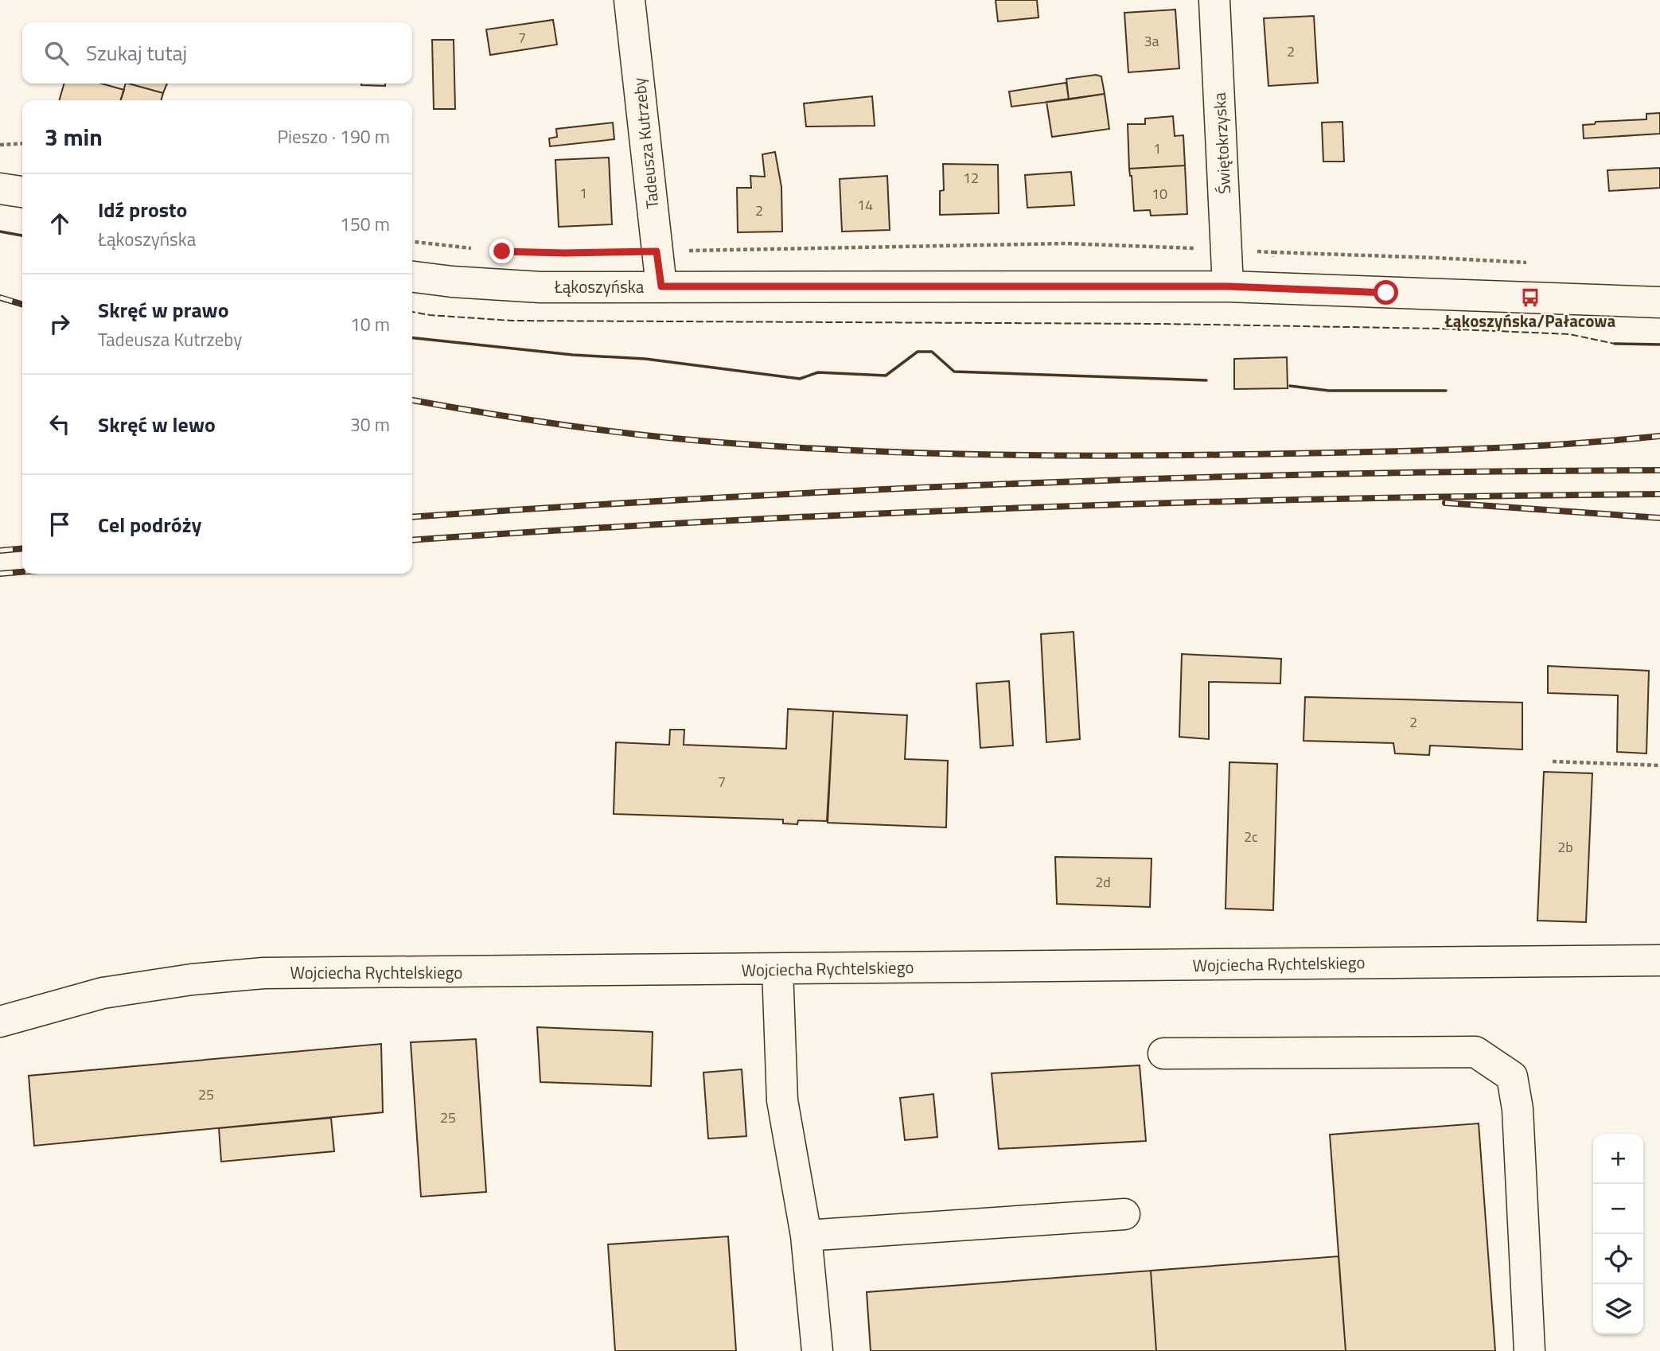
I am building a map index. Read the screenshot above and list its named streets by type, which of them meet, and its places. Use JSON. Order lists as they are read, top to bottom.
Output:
{
  "streets": {
    "street": [
      "Tadeusza Kutrzeby",
      "Świętokrzyska",
      "Łąkoszyńska",
      "Wojciecha Rychtelskiego"
    ]
  },
  "crossings": [
    ["Tadeusza Kutrzeby", "Łąkoszyńska"],
    ["Świętokrzyska", "Łąkoszyńska"]
  ],
  "places": {
    "bus stop": ["Łąkoszyńska/Pałacowa"]
  },
  "house_numbers": [
    "7",
    "3a",
    "2",
    "1",
    "12",
    "1",
    "10",
    "14",
    "2",
    "2",
    "7",
    "2c",
    "2b",
    "2d",
    "25",
    "25"
  ],
  "page": {
    "search": "Szukaj tutaj",
    "heading": ["3 min", "Pieszo · 190 m"],
    "list": [
      ["Idź prosto", "Łąkoszyńska", "150 m"],
      ["Skręć w prawo", "Tadeusza Kutrzeby", "10 m"],
      ["Skręć w lewo", "30 m"],
      "Cel podróży"
    ],
    "map_buttons": ["+", "−"]
  }
}
